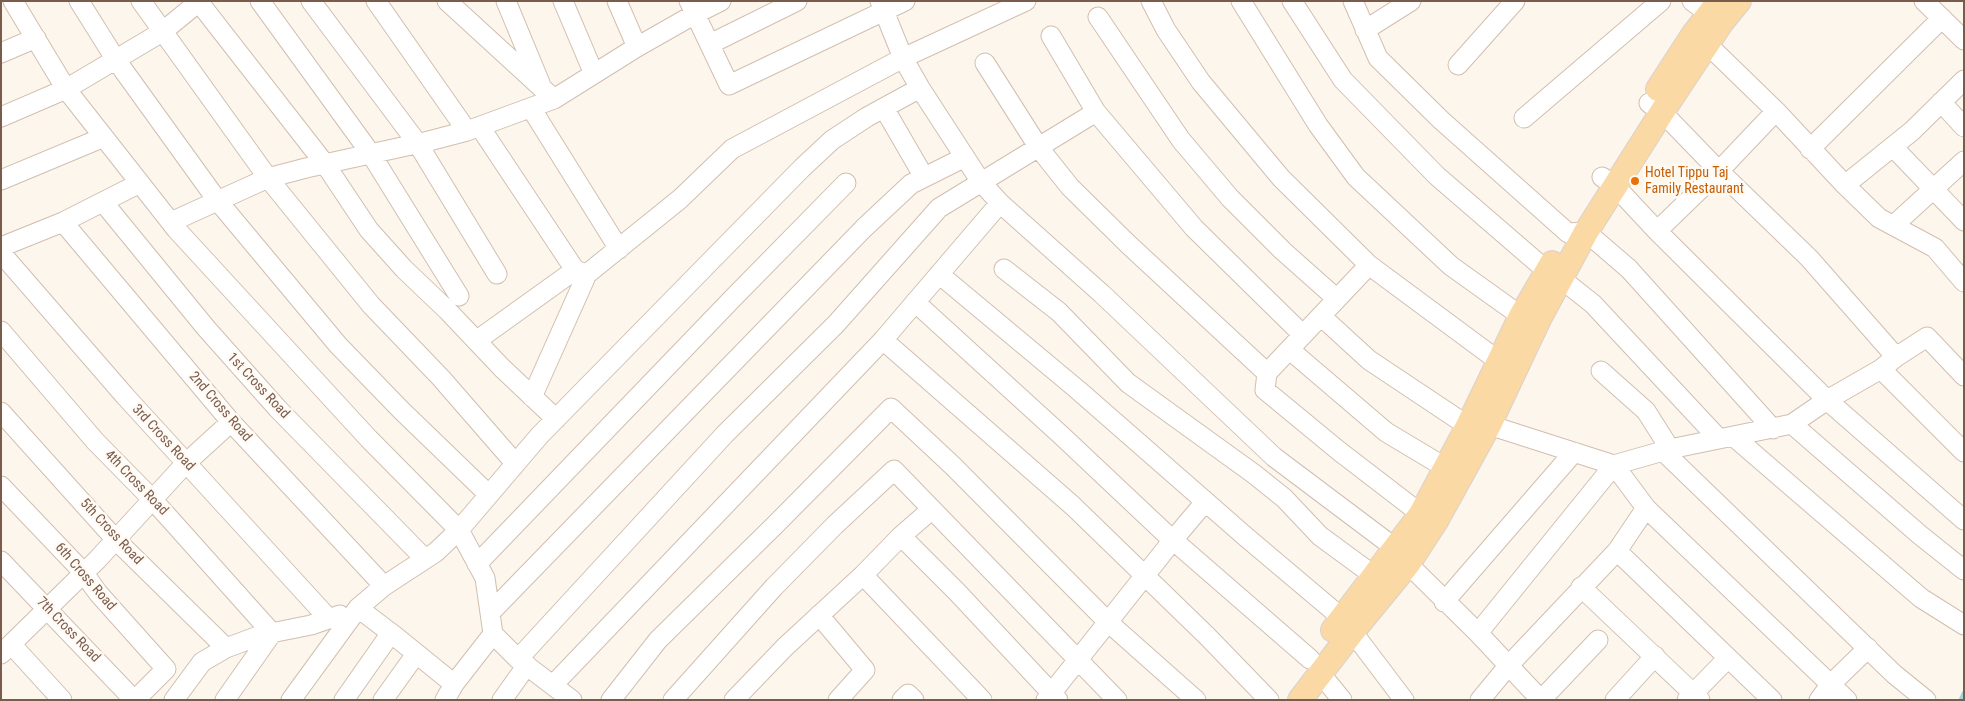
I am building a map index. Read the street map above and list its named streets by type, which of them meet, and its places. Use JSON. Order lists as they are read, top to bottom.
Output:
{
  "streets": {
    "street": [
      "1st Cross Road",
      "2nd Cross Road",
      "3rd Cross Road",
      "4th Cross Road",
      "5th Cross Road",
      "6th Cross Road",
      "7th Cross Road"
    ]
  },
  "crossings": [
    ["6th Cross Road", "7th Cross Road"]
  ],
  "places": ["Hotel Tippu Taj Family Restaurant"]
}
